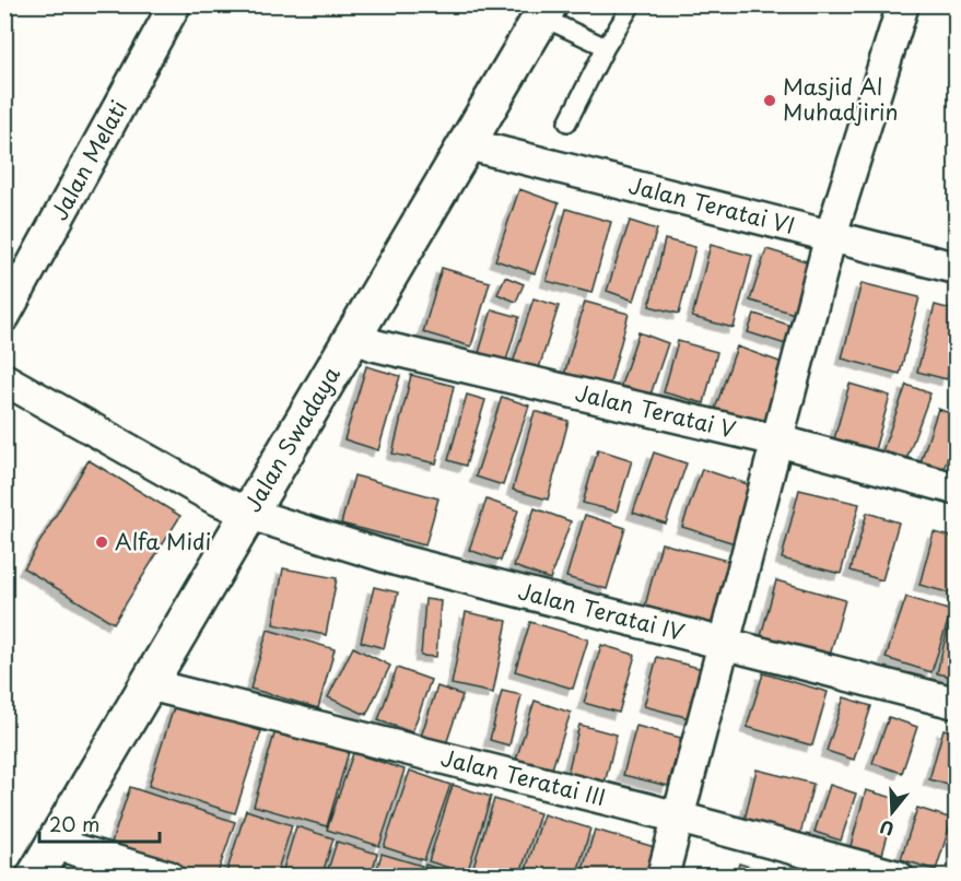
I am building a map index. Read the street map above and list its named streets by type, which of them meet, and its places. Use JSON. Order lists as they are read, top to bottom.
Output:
{
  "streets": {
    "street": [
      "Jalan Melati",
      "Jalan Teratai VI",
      "Jalan Teratai V",
      "Jalan Swadaya",
      "Jalan Teratai IV",
      "Jalan Teratai III"
    ]
  },
  "crossings": [
    ["Jalan Teratai VI", "Jalan Swadaya"],
    ["Jalan Teratai V", "Jalan Swadaya"],
    ["Jalan Swadaya", "Jalan Teratai IV"],
    ["Jalan Swadaya", "Jalan Teratai III"]
  ],
  "places": ["Masjid Al Muhadjirin", "Alfa Midi"],
  "scale_bar": "20 m",
  "north": "bottom"
}
